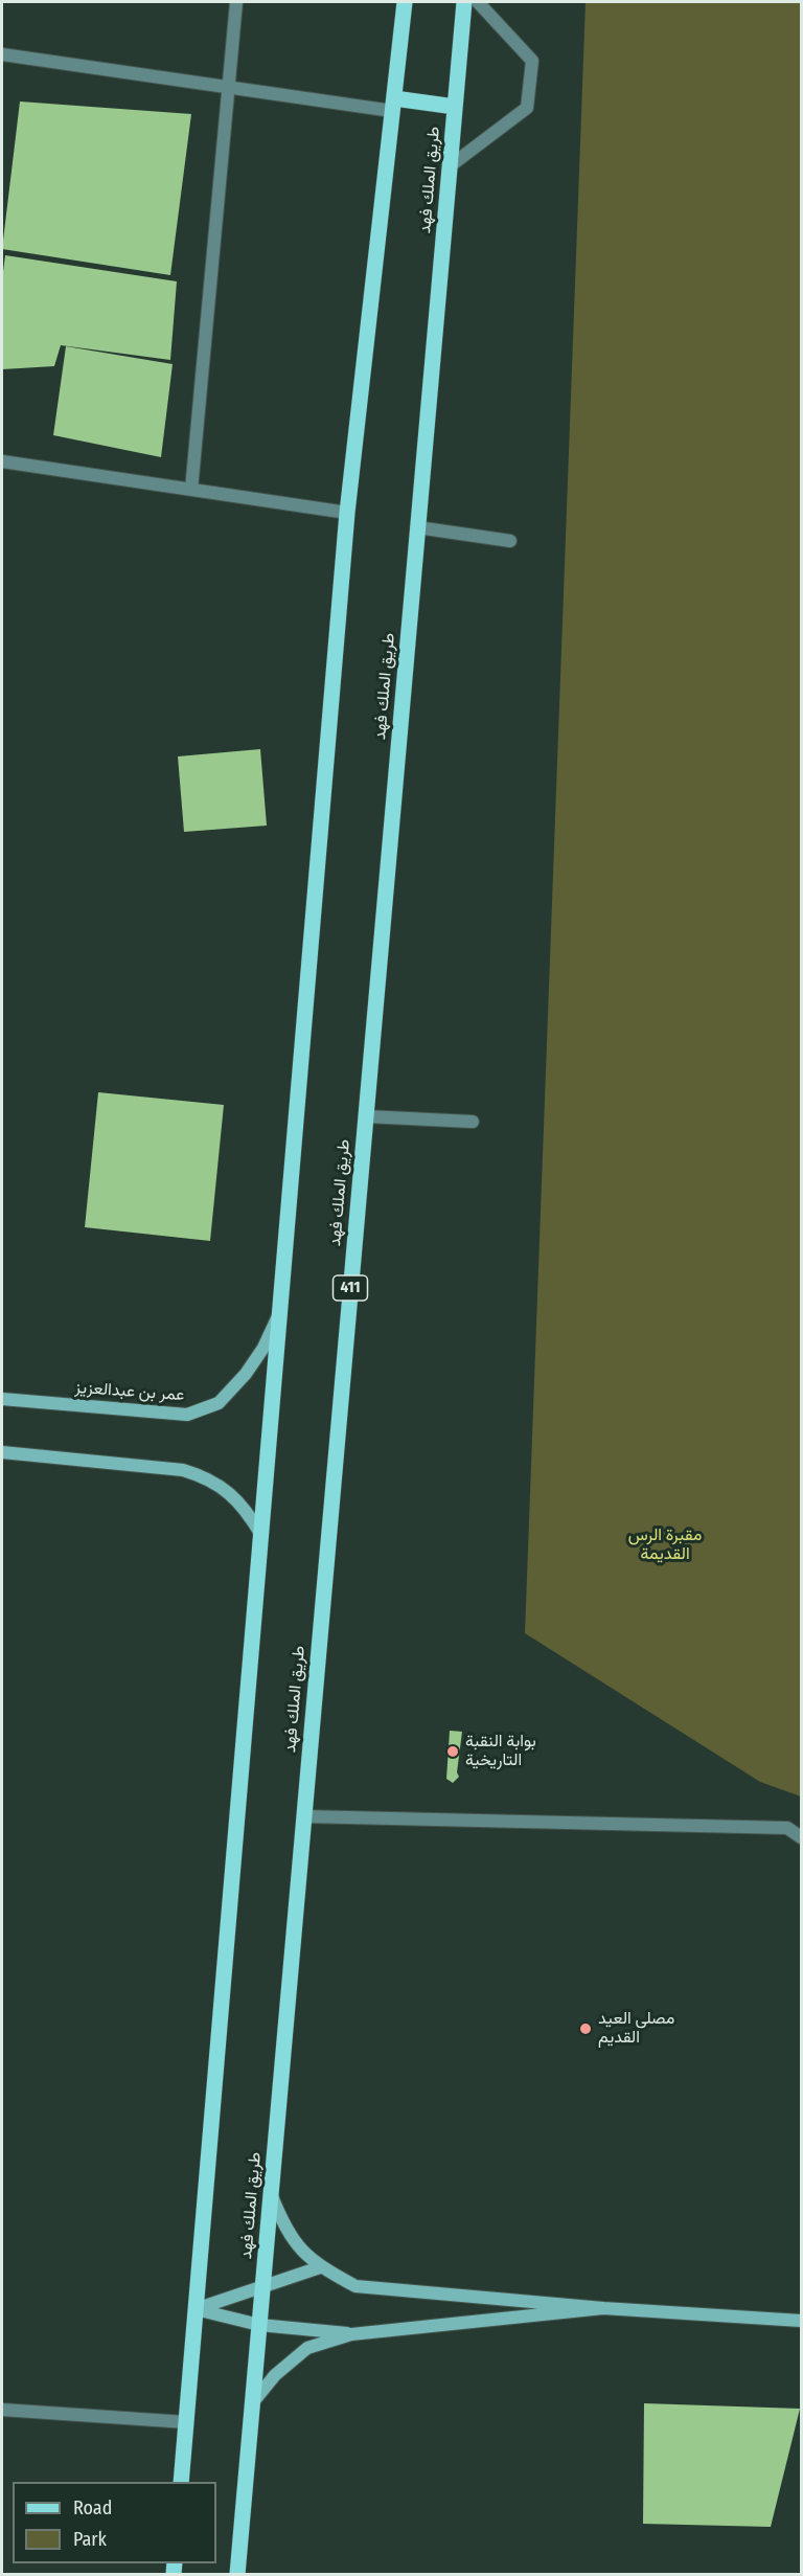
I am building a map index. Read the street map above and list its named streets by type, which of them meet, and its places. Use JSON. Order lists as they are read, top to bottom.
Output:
{
  "streets": {
    "main road": ["طريق الملك فهد", "411"],
    "street": ["عمر بن عبدالعزيز"]
  },
  "parks": ["مقبرة الرس القديمة"],
  "places": ["بوابة النقبة التاريخية", "مصلى العيد القديم"],
  "legend": ["Road", "Park"]
}
